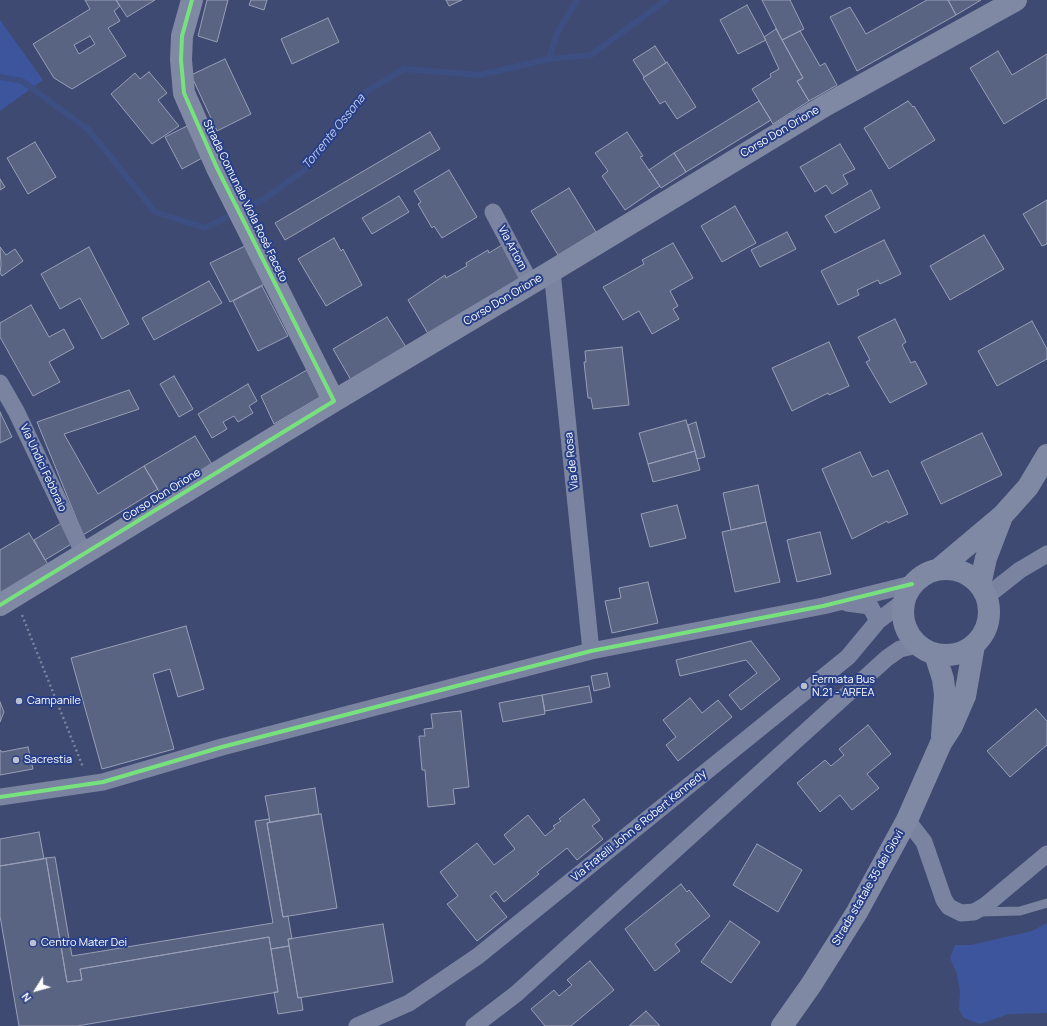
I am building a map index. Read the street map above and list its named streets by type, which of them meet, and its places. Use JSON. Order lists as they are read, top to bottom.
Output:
{
  "streets": {
    "street": [
      "Corso Don Orione",
      "Strada Comunale Viola Rosè Faceto",
      "Via Artom",
      "Via de Rosa",
      "Via Undici Febbraio",
      "Via Fratelli John e Robert Kennedy",
      "Strada statale 35 dei Giovi"
    ]
  },
  "crossings": [
    ["Corso Don Orione", "Strada Comunale Viola Rosè Faceto"],
    ["Corso Don Orione", "Via Artom"],
    ["Corso Don Orione", "Via de Rosa"],
    ["Corso Don Orione", "Via Undici Febbraio"],
    ["Via Fratelli John e Robert Kennedy", "Strada statale 35 dei Giovi"]
  ],
  "water": ["Torrente Ossona"],
  "places": [
    "Fermata Bus N.21 - ARFEA",
    "Campanile",
    "Sacrestia",
    "Centro Mater Dei"
  ],
  "north": "bottom left"
}
